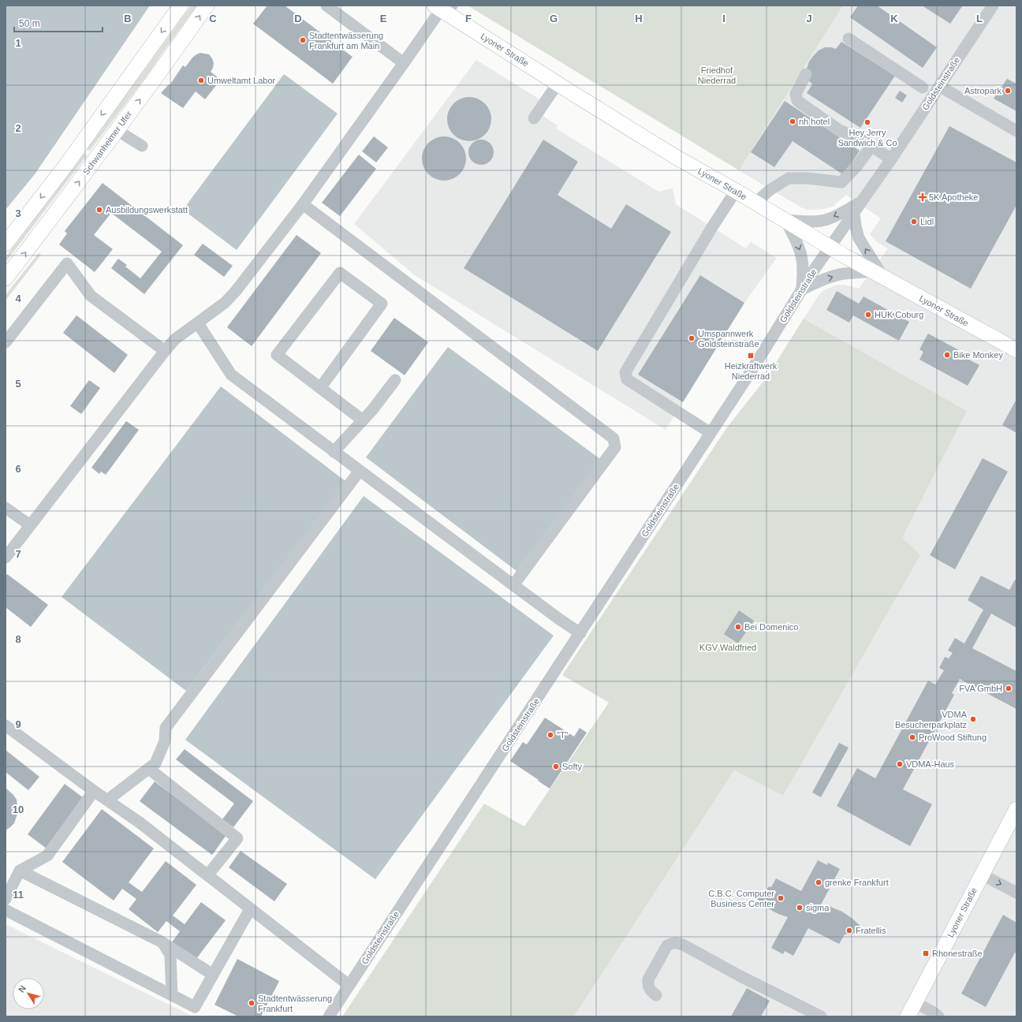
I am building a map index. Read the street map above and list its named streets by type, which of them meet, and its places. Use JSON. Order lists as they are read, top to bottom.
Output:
{
  "streets": {
    "main road": ["Lyoner Straße", "Schwanheimer Ufer"],
    "street": ["Goldsteinstraße"]
  },
  "crossings": [
    ["Lyoner Straße", "Goldsteinstraße"]
  ],
  "parks": ["Friedhof Niederrad", "KGV Waldfried"],
  "places": {
    "other": [
      "Stadtentwässerung Frankfurt am Main",
      "Umweltamt Labor",
      "Astropark",
      "nh hotel",
      "Hey Jerry Sandwich & Co",
      "Ausbildungswerkstatt",
      "Lidl",
      "HUK Coburg",
      "Umspannwerk Goldsteinstraße",
      "Bike Monkey",
      "Bei Domenico",
      "FVA GmbH",
      "VDMA Besucherparkplatz",
      "\"T\"",
      "ProWood Stiftung",
      "VDMA-Haus",
      "Softy",
      "grenke Frankfurt",
      "C.B.C. Computer Business Center",
      "sigma",
      "Fratellis",
      "Stadtentwässerung Frankfurt"
    ],
    "health": ["5K Apotheke"],
    "transit": ["Heizkraftwerk Niederrad", "Rhonestraße"]
  },
  "scale_bar": "50 m",
  "north": "top left",
  "grid": {
    "columns": [
      "B",
      "C",
      "D",
      "E",
      "F",
      "G",
      "H",
      "I",
      "J",
      "K",
      "L"
    ],
    "rows": [
      "1",
      "2",
      "3",
      "4",
      "5",
      "6",
      "7",
      "8",
      "9",
      "10",
      "11"
    ]
  }
}
